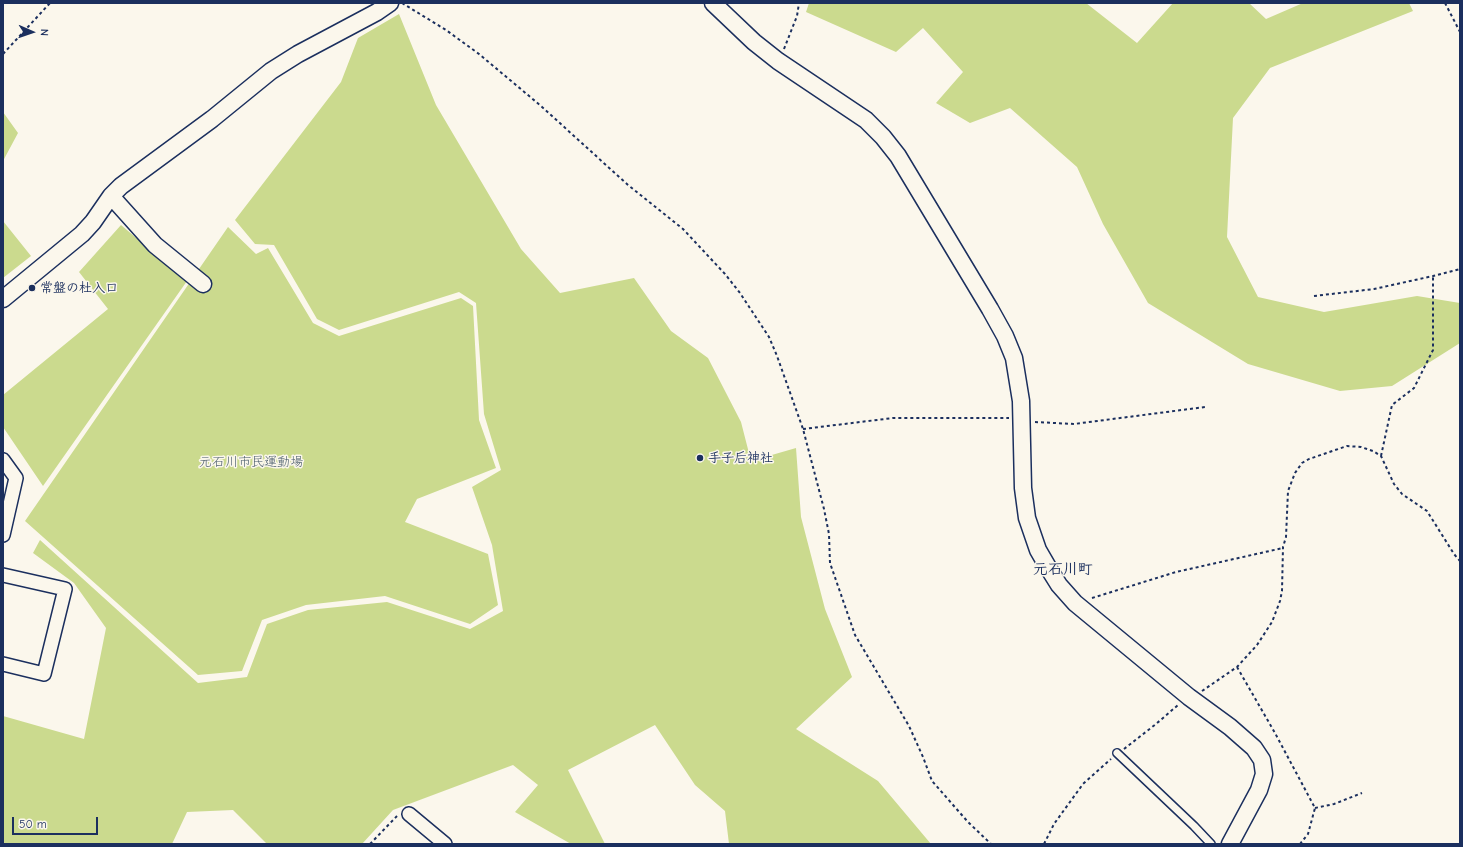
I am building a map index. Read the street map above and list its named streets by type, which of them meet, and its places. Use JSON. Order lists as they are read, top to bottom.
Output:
{
  "districts": ["元石川町"],
  "parks": ["元石川市民運動場"],
  "places": ["常盤の杜入口", "手子后神社"],
  "scale_bar": "50 m",
  "north": "right"
}
